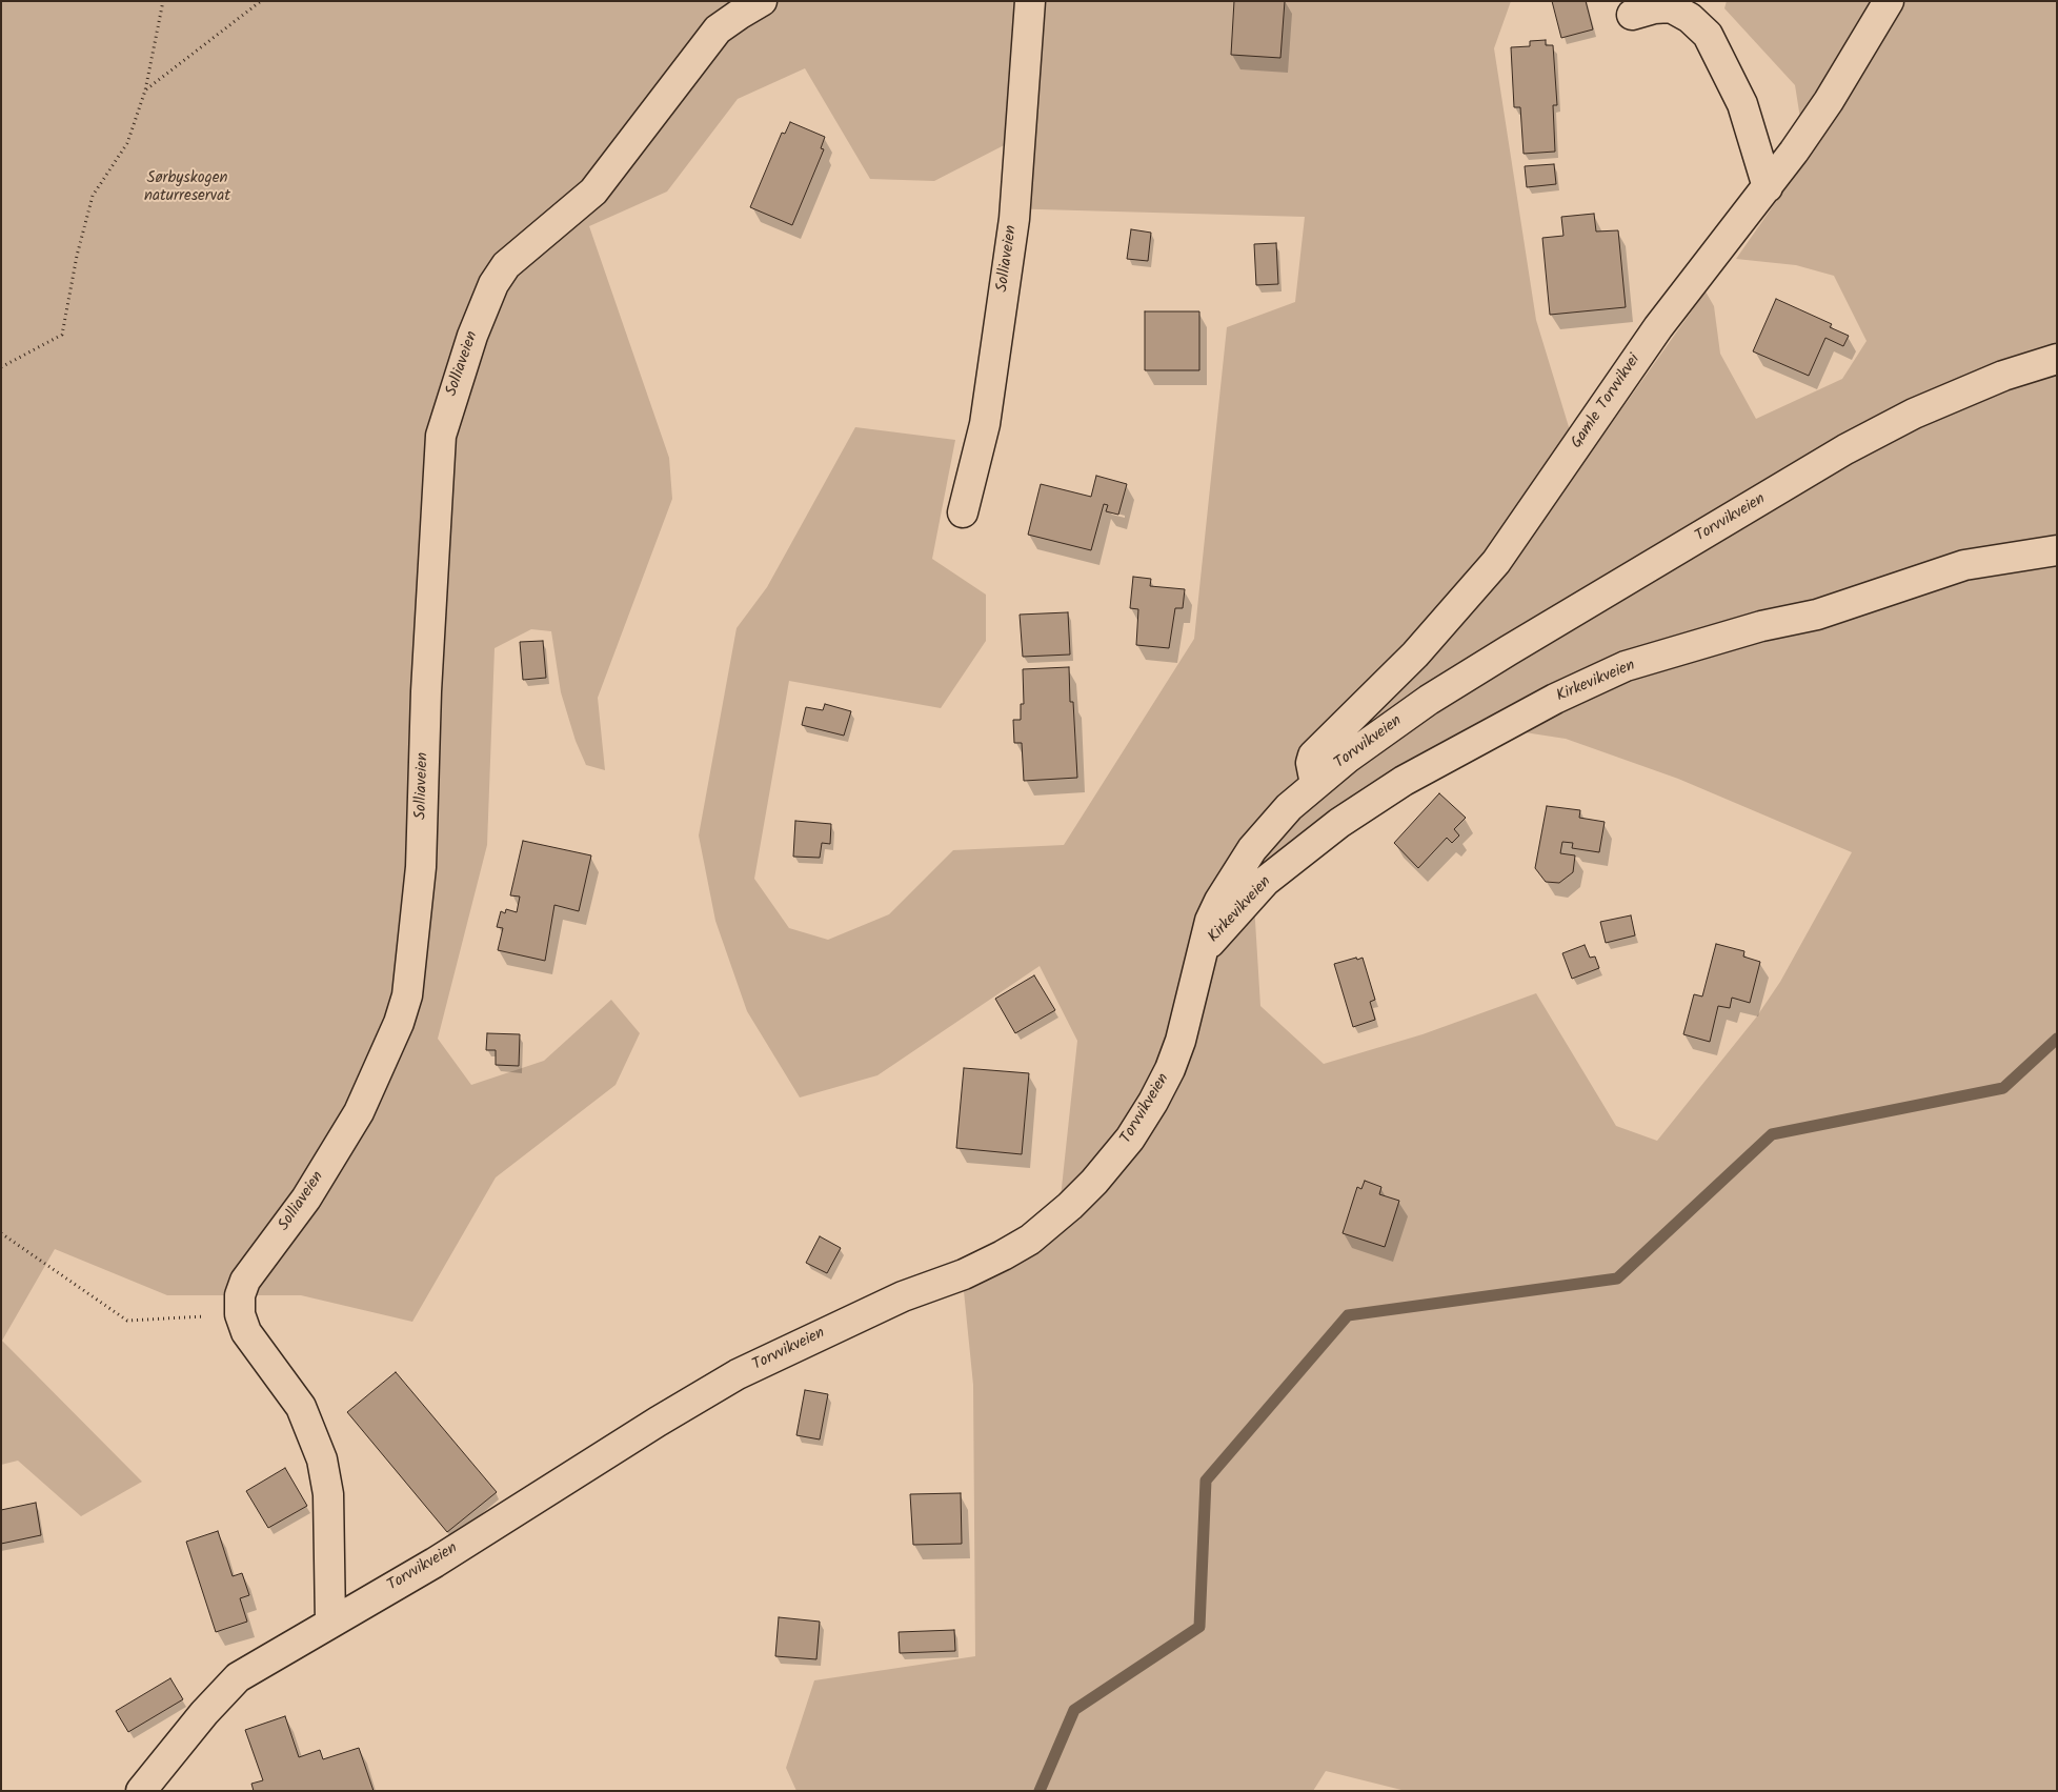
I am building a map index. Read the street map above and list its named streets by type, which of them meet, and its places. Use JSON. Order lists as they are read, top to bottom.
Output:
{
  "streets": {
    "street": [
      "Solliaveien",
      "Gamle Torvvikvei",
      "Torvvikveien",
      "Kirkevikveien"
    ]
  },
  "crossings": [
    ["Solliaveien", "Torvvikveien"],
    ["Gamle Torvvikvei", "Torvvikveien"],
    ["Torvvikveien", "Kirkevikveien"]
  ],
  "parks": ["Sørbyskogen naturreservat"]
}
